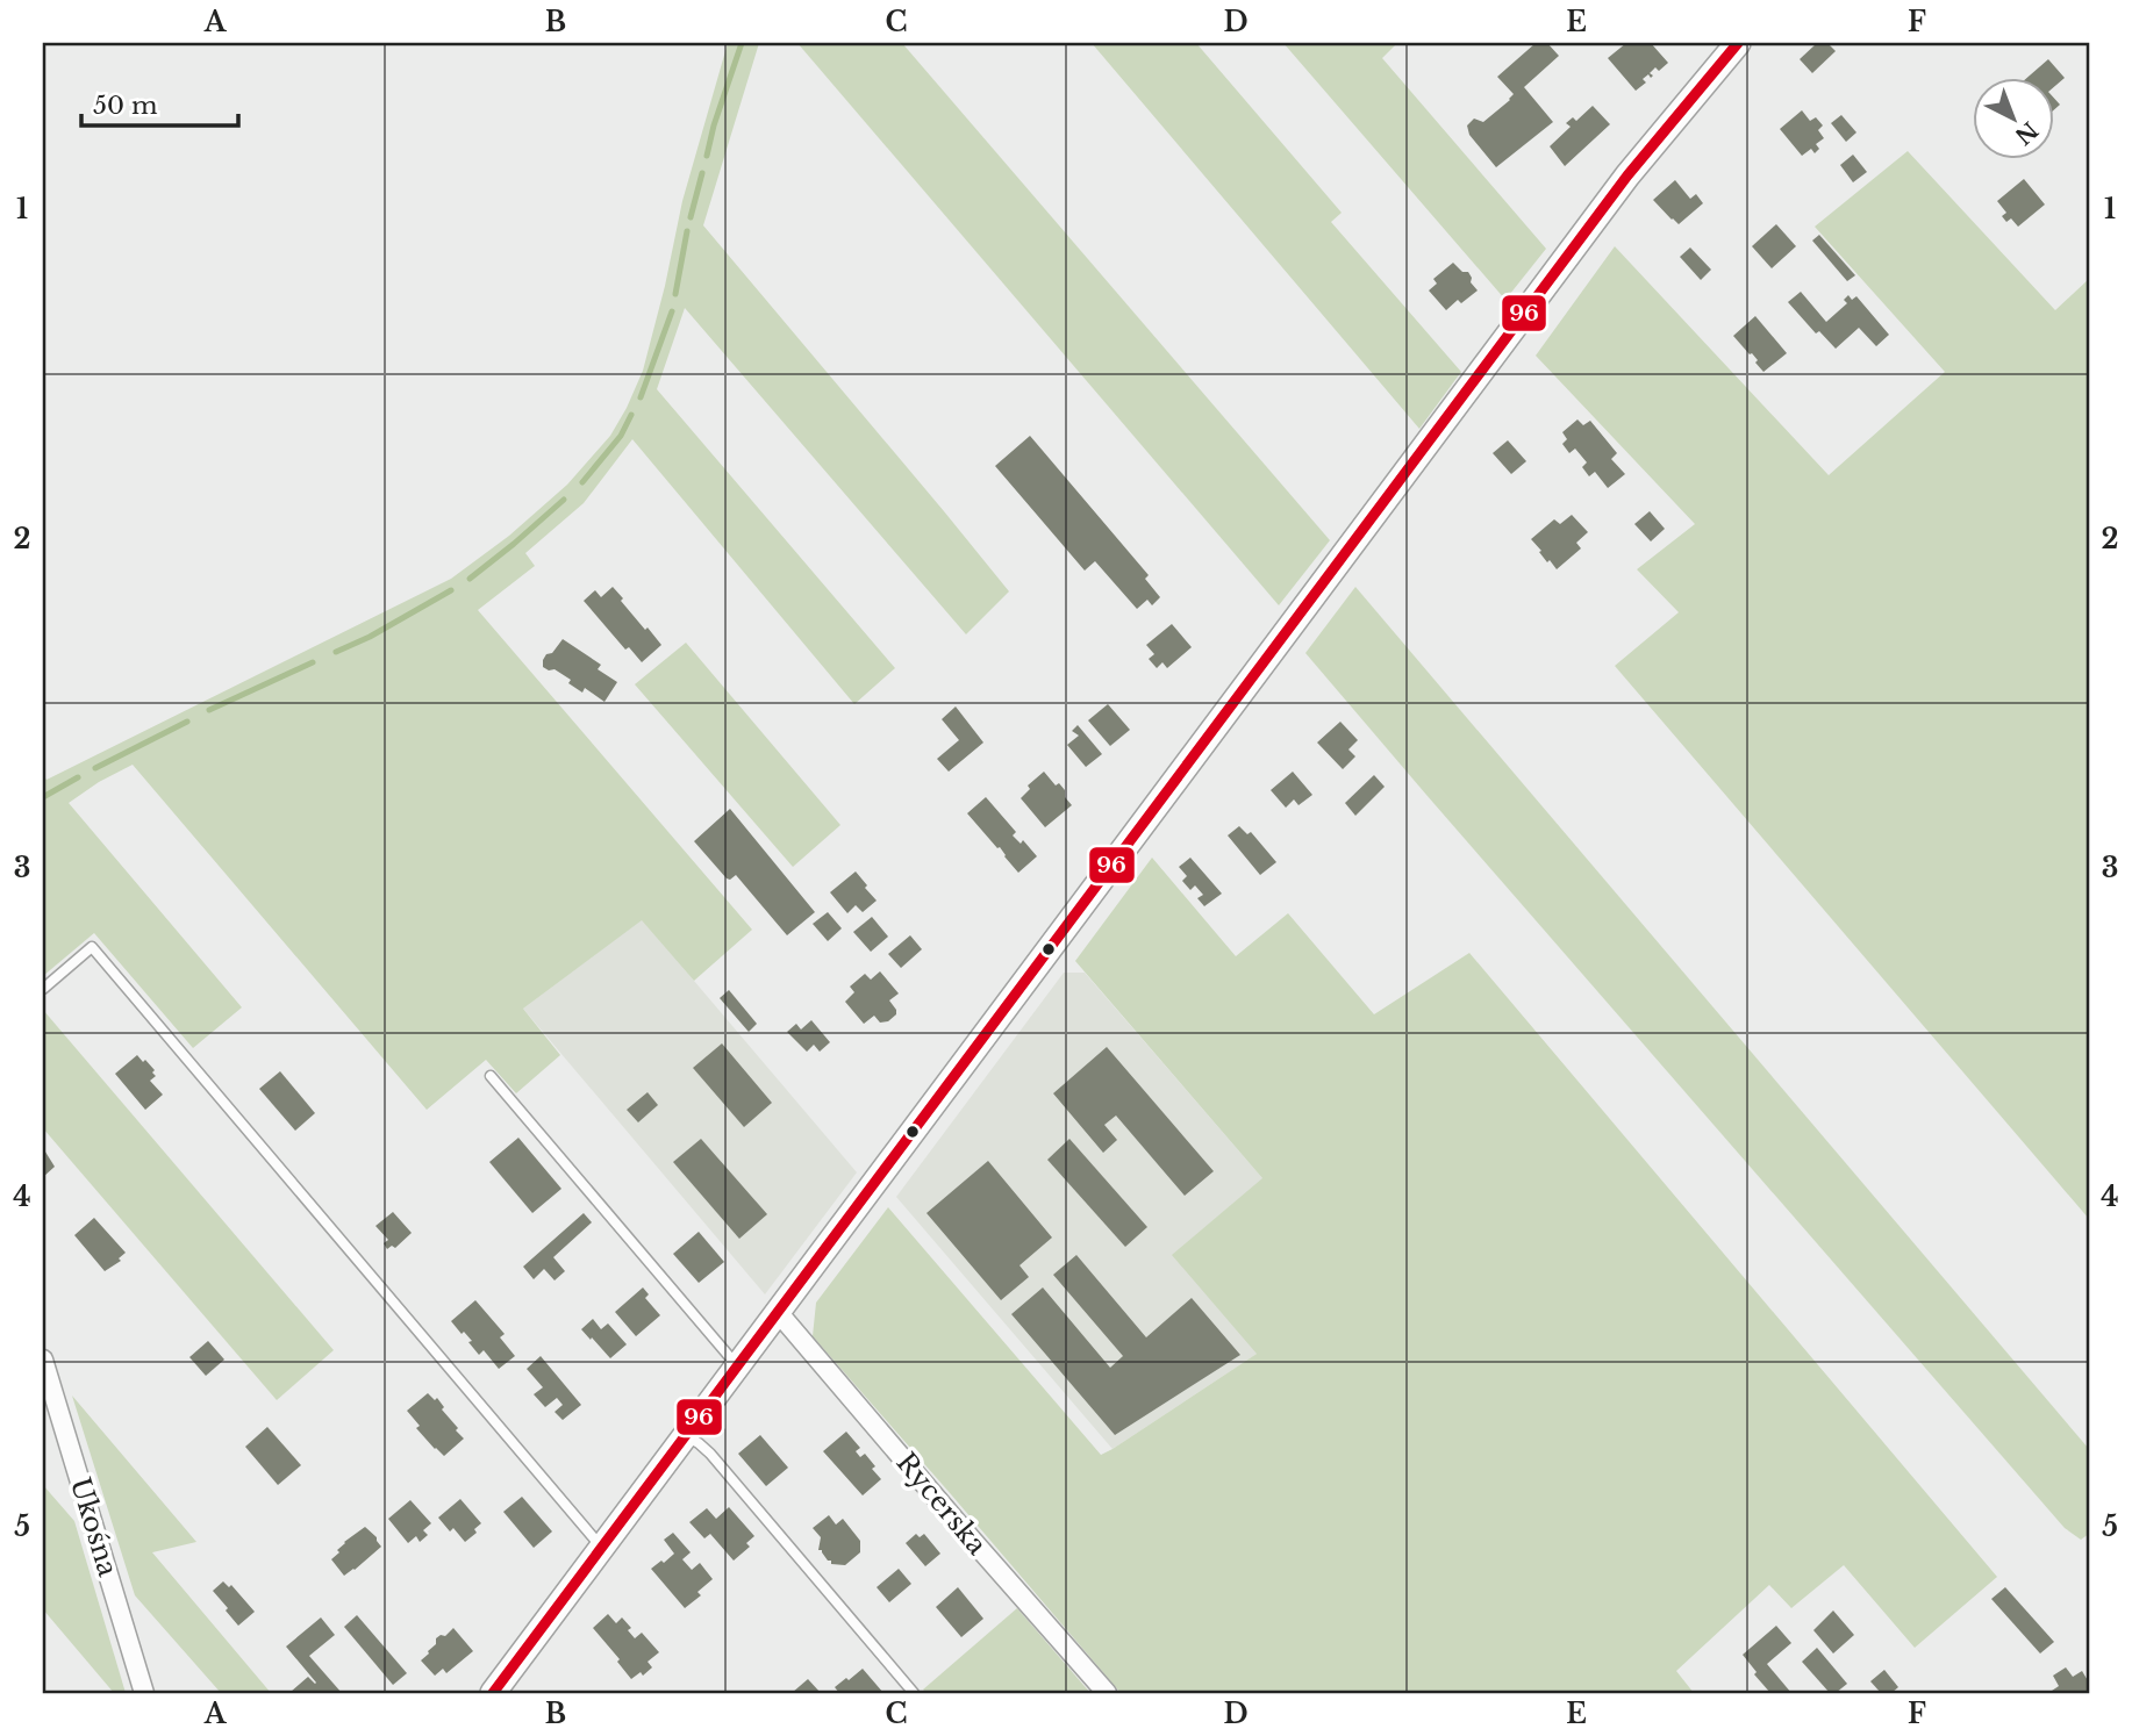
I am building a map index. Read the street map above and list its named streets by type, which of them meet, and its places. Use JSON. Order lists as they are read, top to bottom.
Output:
{
  "streets": {
    "street": ["Rycerska", "Ukośna"]
  },
  "lines": ["transit line 96"],
  "scale_bar": "50 m",
  "north": "bottom right",
  "grid": {
    "columns": [
      "A",
      "B",
      "C",
      "D",
      "E",
      "F"
    ],
    "rows": [
      "1",
      "2",
      "3",
      "4",
      "5"
    ]
  }
}
